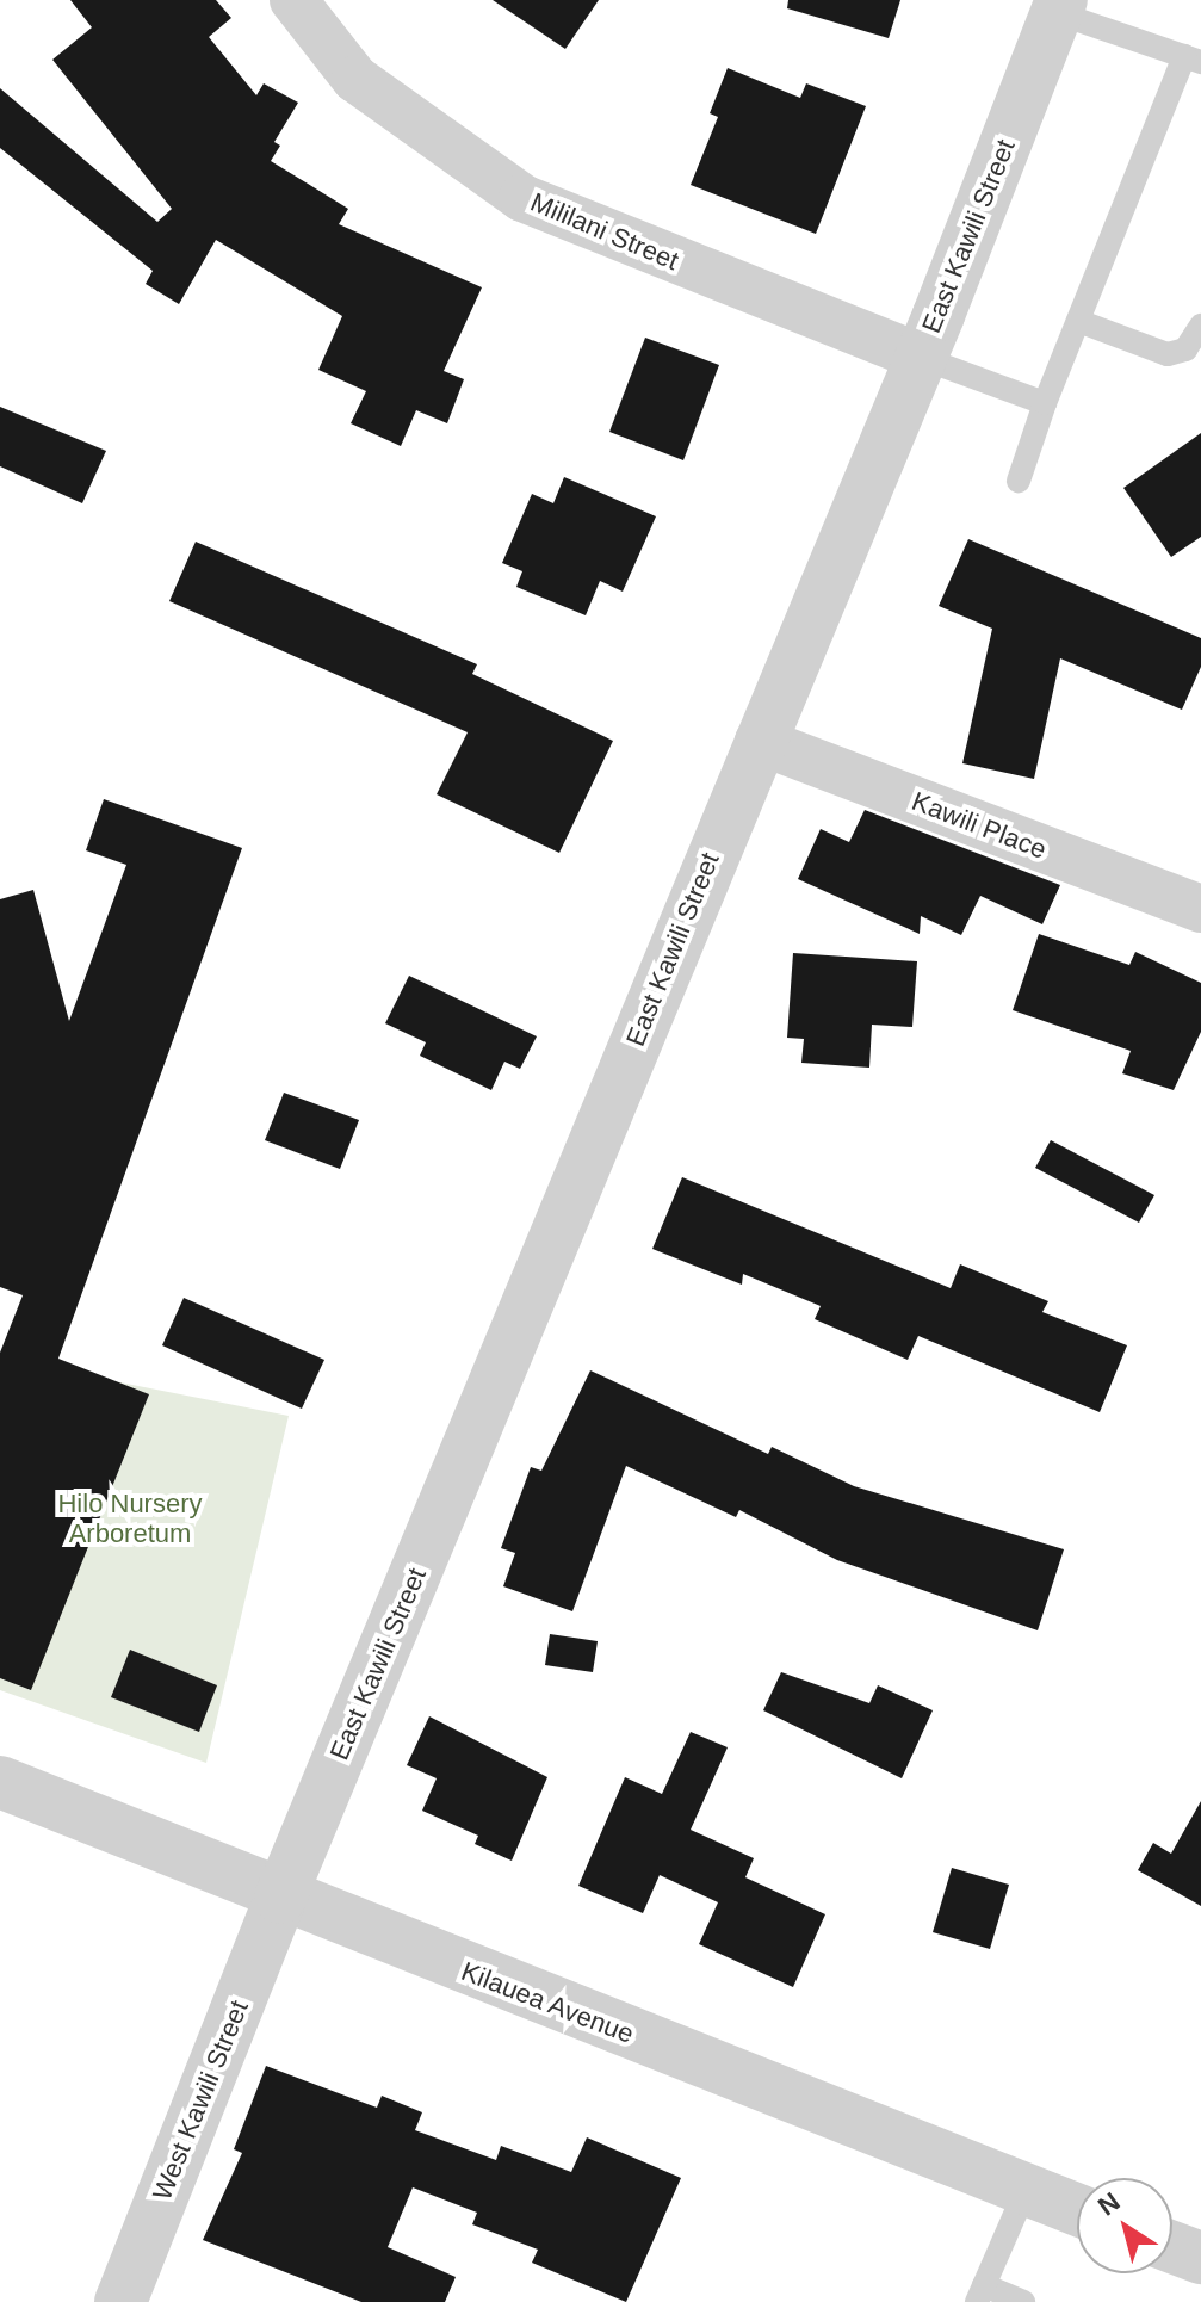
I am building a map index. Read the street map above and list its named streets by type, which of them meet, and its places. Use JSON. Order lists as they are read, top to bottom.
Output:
{
  "streets": {
    "street": [
      "Mililani Street",
      "East Kawili Street",
      "Kawili Place",
      "Kilauea Avenue",
      "West Kawili Street"
    ]
  },
  "crossings": [
    ["Mililani Street", "East Kawili Street"],
    ["East Kawili Street", "Kawili Place"],
    ["East Kawili Street", "Kilauea Avenue"],
    ["East Kawili Street", "West Kawili Street"],
    ["Kilauea Avenue", "West Kawili Street"]
  ],
  "parks": ["Hilo Nursery Arboretum"],
  "north": "top left"
}
